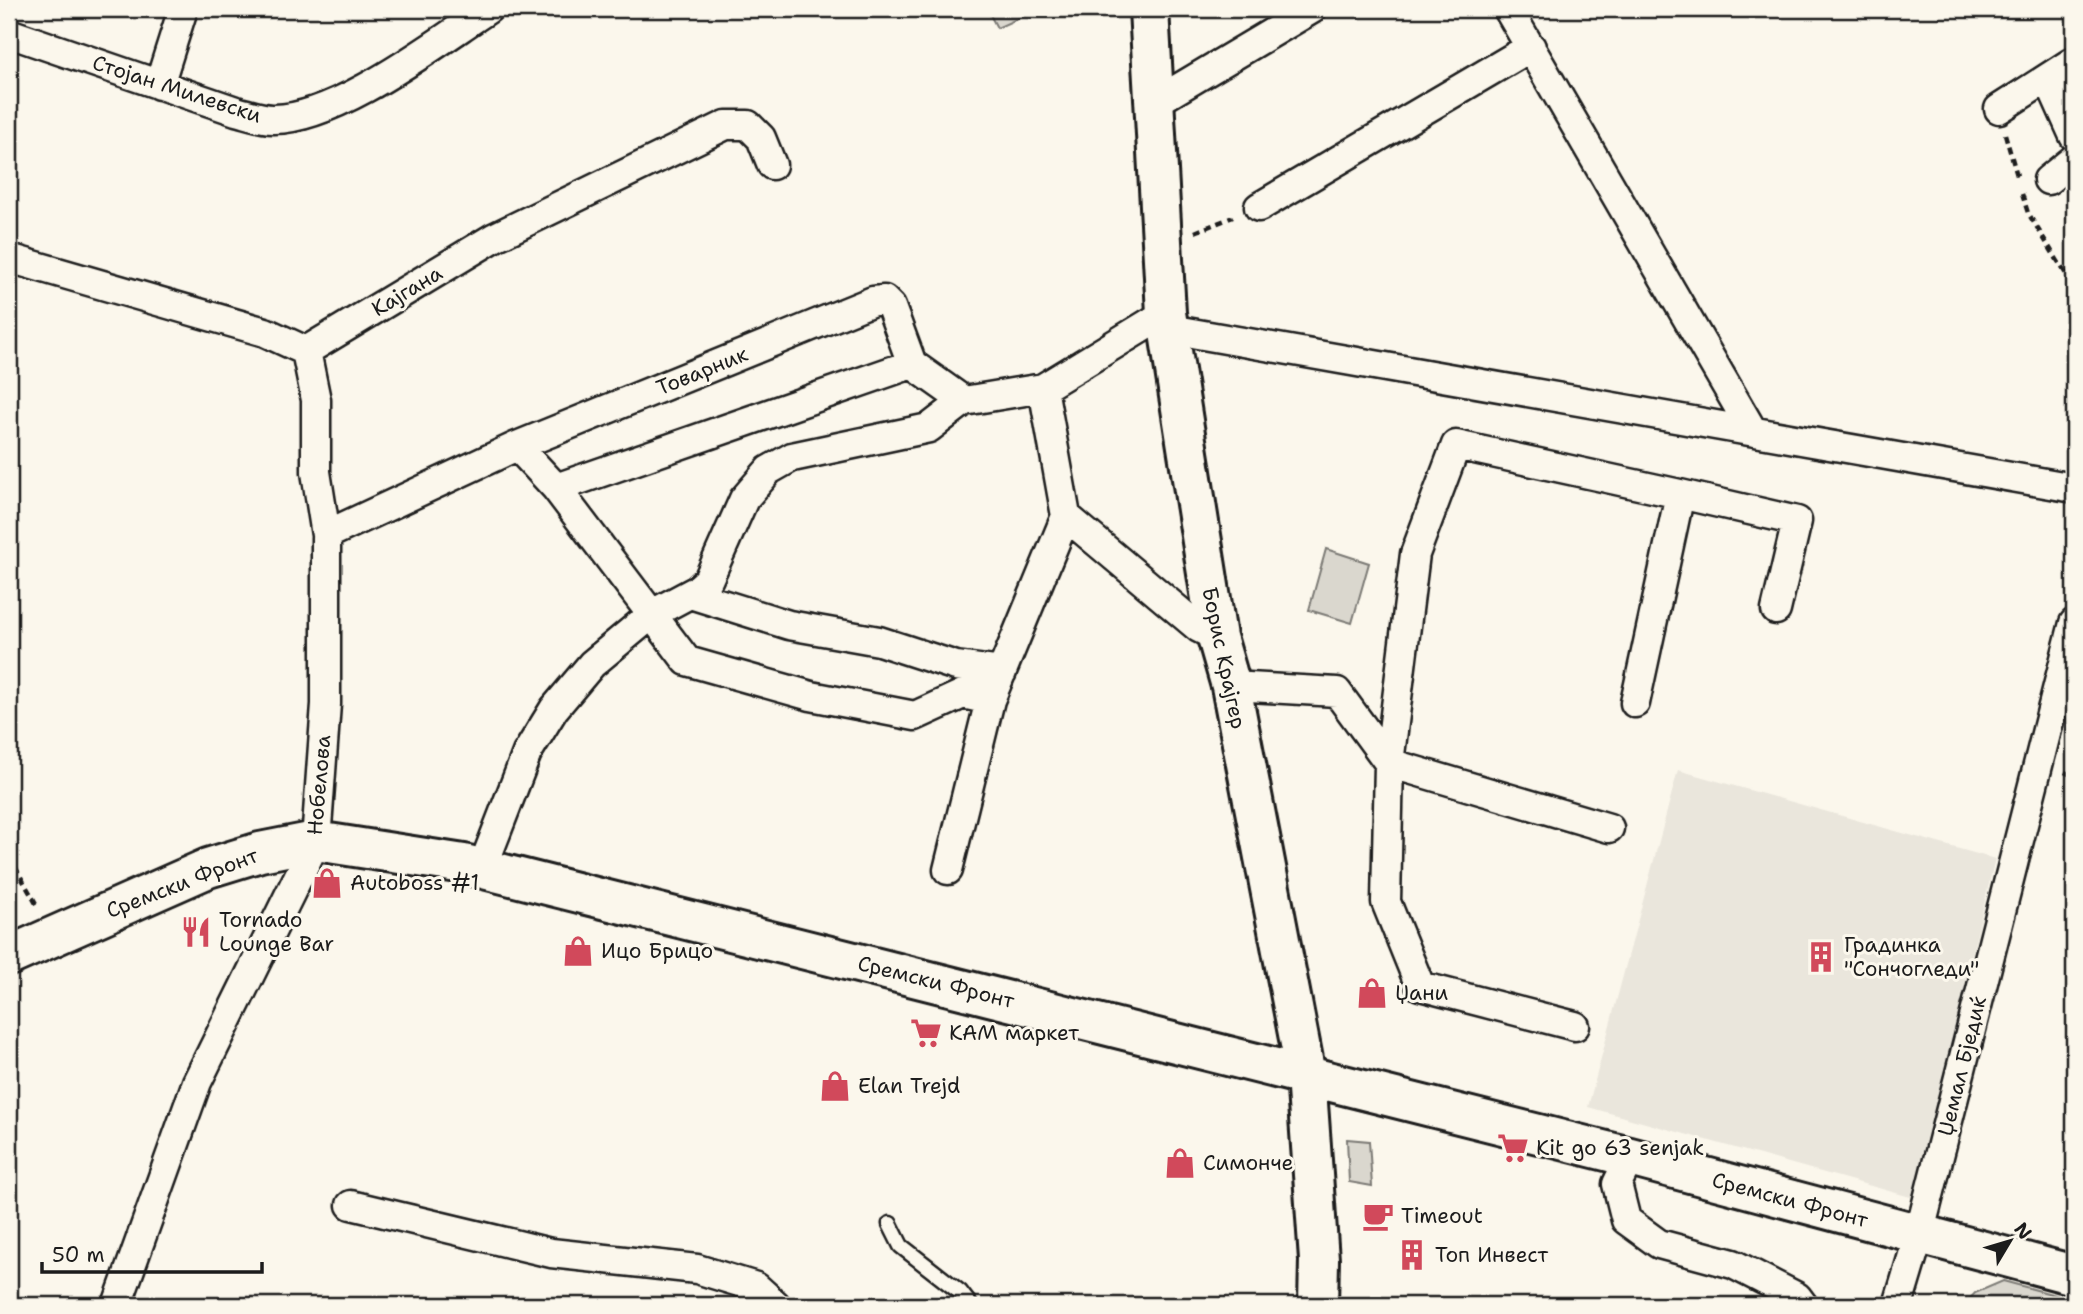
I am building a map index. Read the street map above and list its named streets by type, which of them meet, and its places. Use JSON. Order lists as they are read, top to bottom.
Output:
{
  "streets": {
    "street": [
      "Стојан Милевски",
      "Кајгана",
      "Товарник",
      "Борис Крајгер",
      "Нобелова",
      "Сремски Фронт",
      "Џемал Бједиќ"
    ]
  },
  "crossings": [
    ["Кајгана", "Нобелова"],
    ["Товарник", "Нобелова"],
    ["Борис Крајгер", "Сремски Фронт"],
    ["Нобелова", "Сремски Фронт"],
    ["Сремски Фронт", "Џемал Бједиќ"]
  ],
  "places": {
    "shop": [
      "Autoboss #1",
      "Ицо Брицо",
      "Џани",
      "Elan Trejd",
      "Симонче"
    ],
    "restaurant": ["Tornado Lounge Bar"],
    "building": ["Градинка \"Сончогледи\"", "Топ Инвест"],
    "supermarket": ["КАМ маркет", "Kit go 63 senjak"],
    "cafe": ["Timeout"]
  },
  "scale_bar": "50 m",
  "north": "top right"
}
